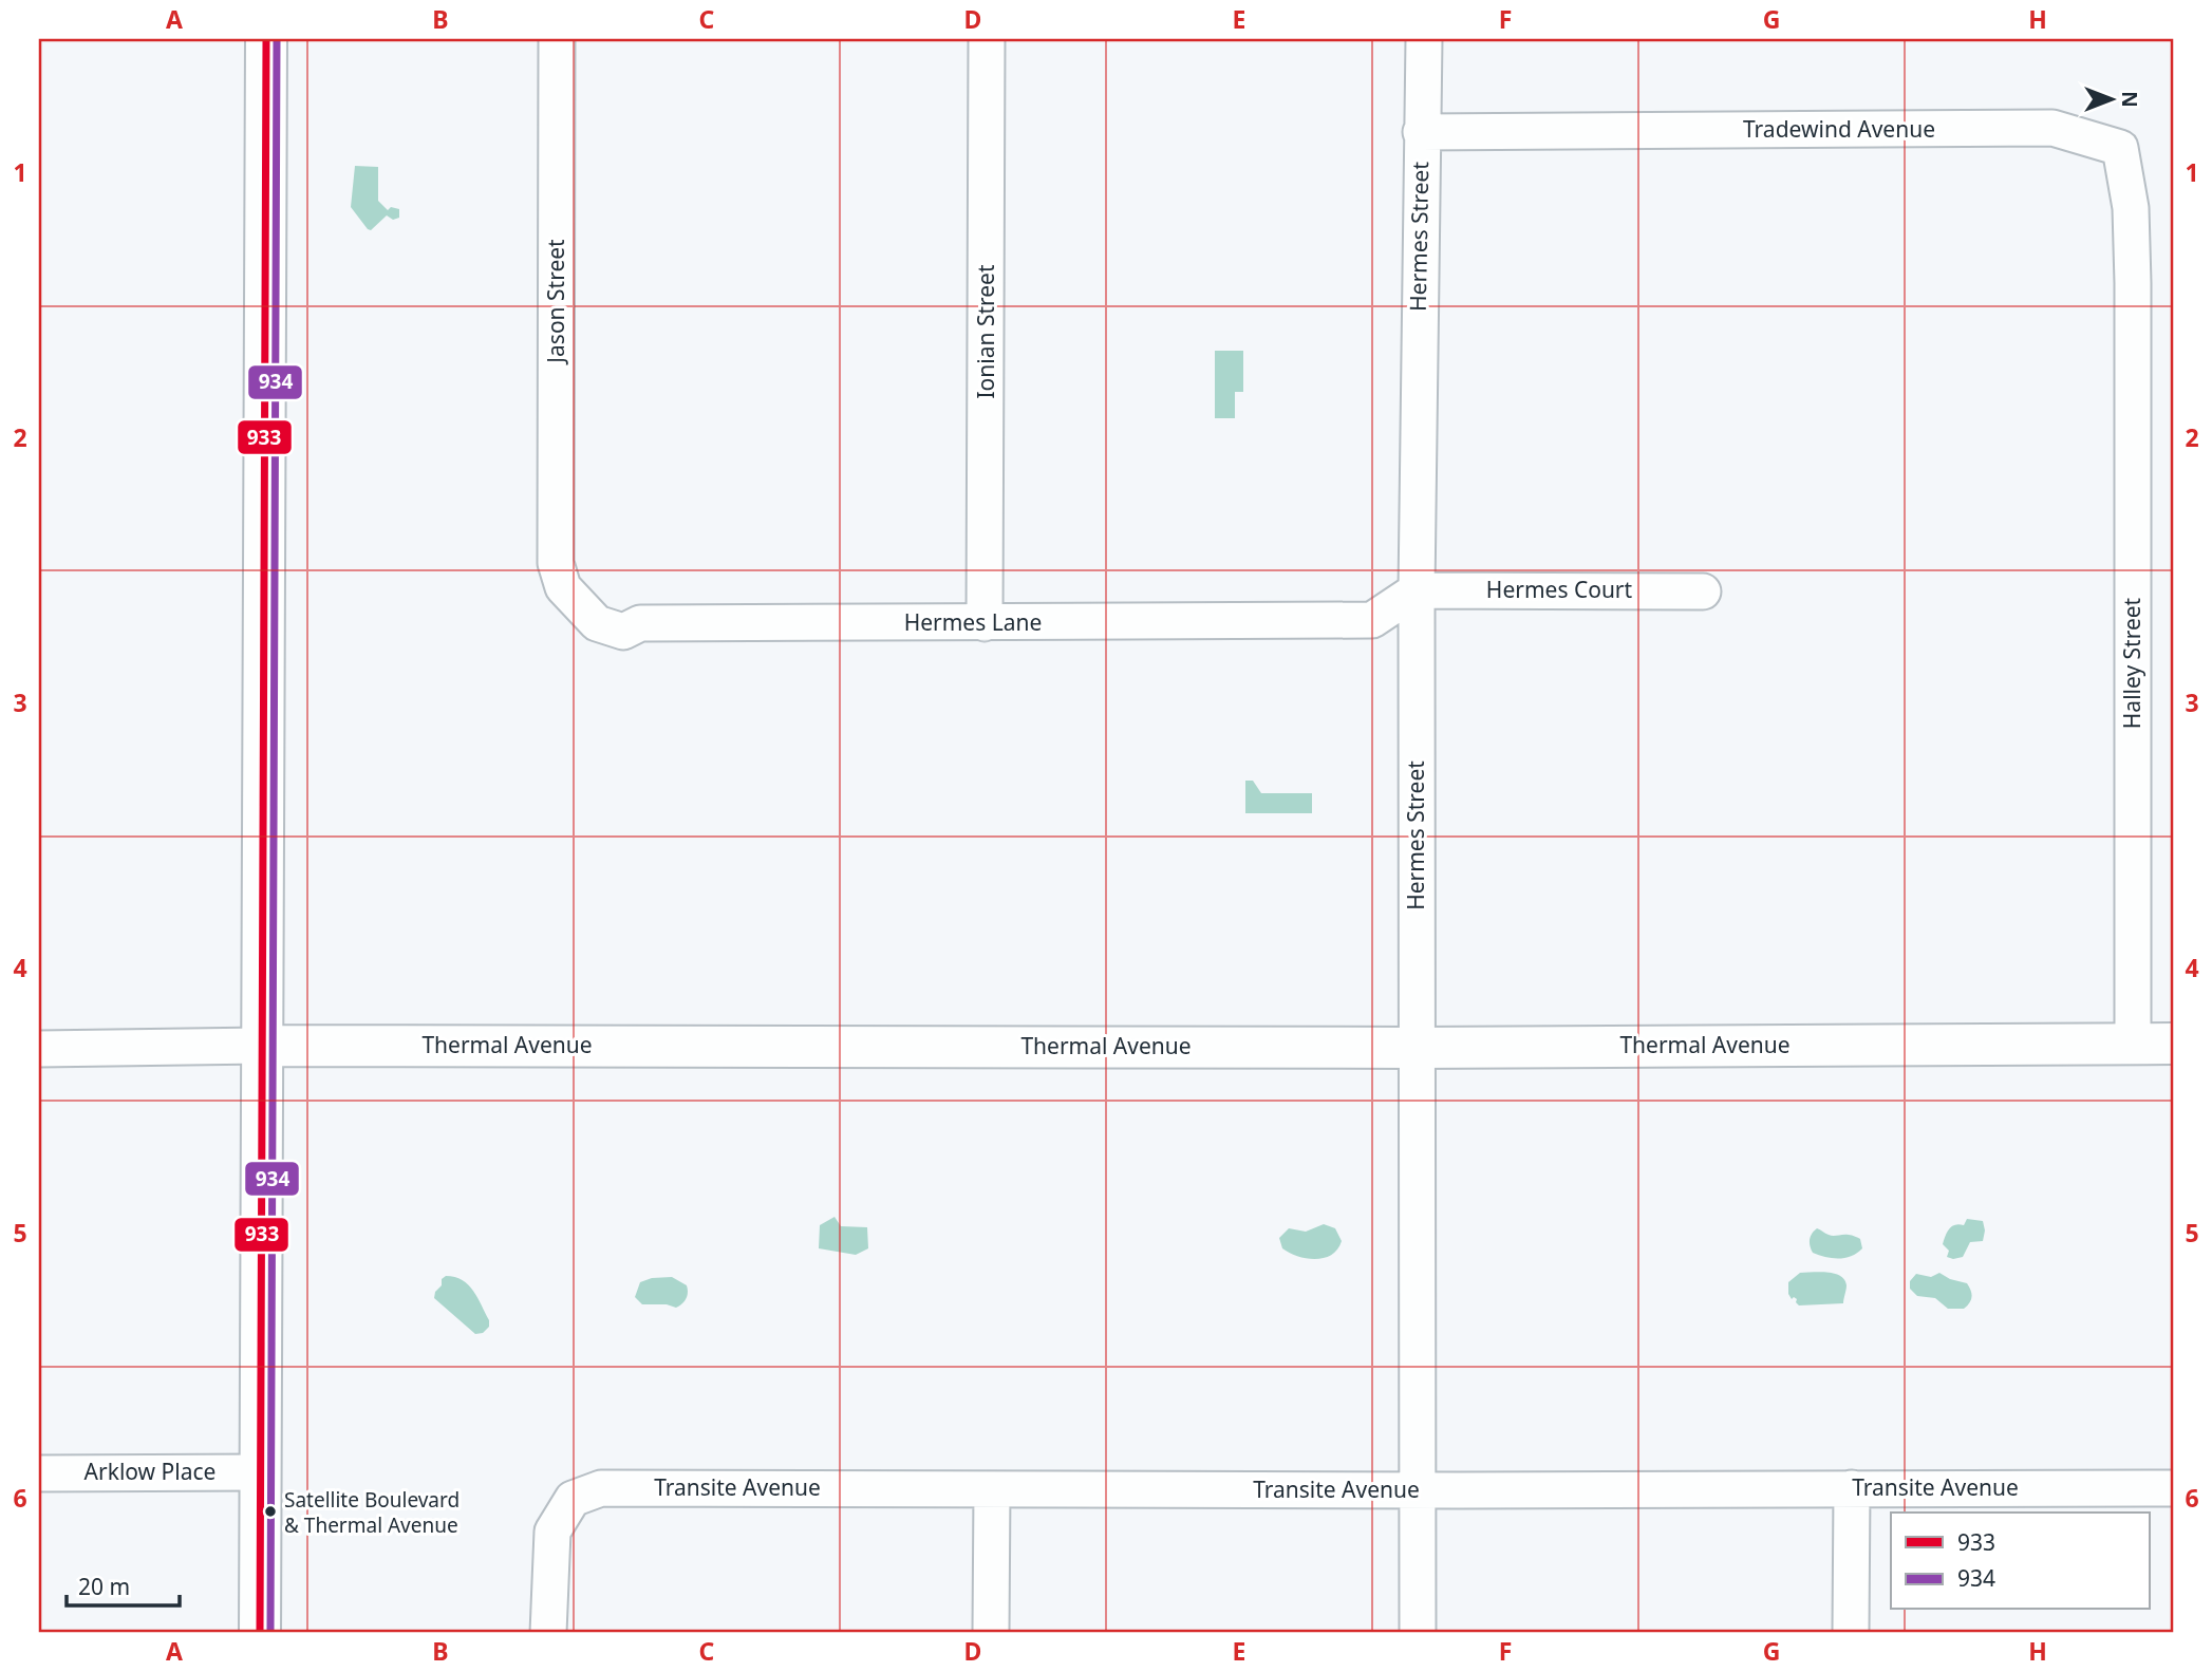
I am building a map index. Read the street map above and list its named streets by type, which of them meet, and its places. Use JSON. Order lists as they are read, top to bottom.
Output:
{
  "streets": {
    "street": [
      "Tradewind Avenue",
      "Hermes Street",
      "Jason Street",
      "Ionian Street",
      "Hermes Court",
      "Hermes Lane",
      "Halley Street",
      "Thermal Avenue",
      "Arklow Place",
      "Transite Avenue"
    ]
  },
  "crossings": [
    ["Tradewind Avenue", "Hermes Street"],
    ["Tradewind Avenue", "Halley Street"],
    ["Hermes Street", "Hermes Court"],
    ["Hermes Street", "Hermes Lane"],
    ["Hermes Street", "Thermal Avenue"],
    ["Hermes Street", "Transite Avenue"],
    ["Jason Street", "Hermes Lane"],
    ["Ionian Street", "Hermes Lane"],
    ["Hermes Court", "Hermes Lane"],
    ["Halley Street", "Thermal Avenue"]
  ],
  "places": ["Satellite Boulevard & Thermal Avenue"],
  "lines": ["transit line 933", "transit line 934"],
  "legend": ["933", "934"],
  "scale_bar": "20 m",
  "north": "right",
  "grid": {
    "columns": [
      "A",
      "B",
      "C",
      "D",
      "E",
      "F",
      "G",
      "H"
    ],
    "rows": [
      "1",
      "2",
      "3",
      "4",
      "5",
      "6"
    ]
  }
}
